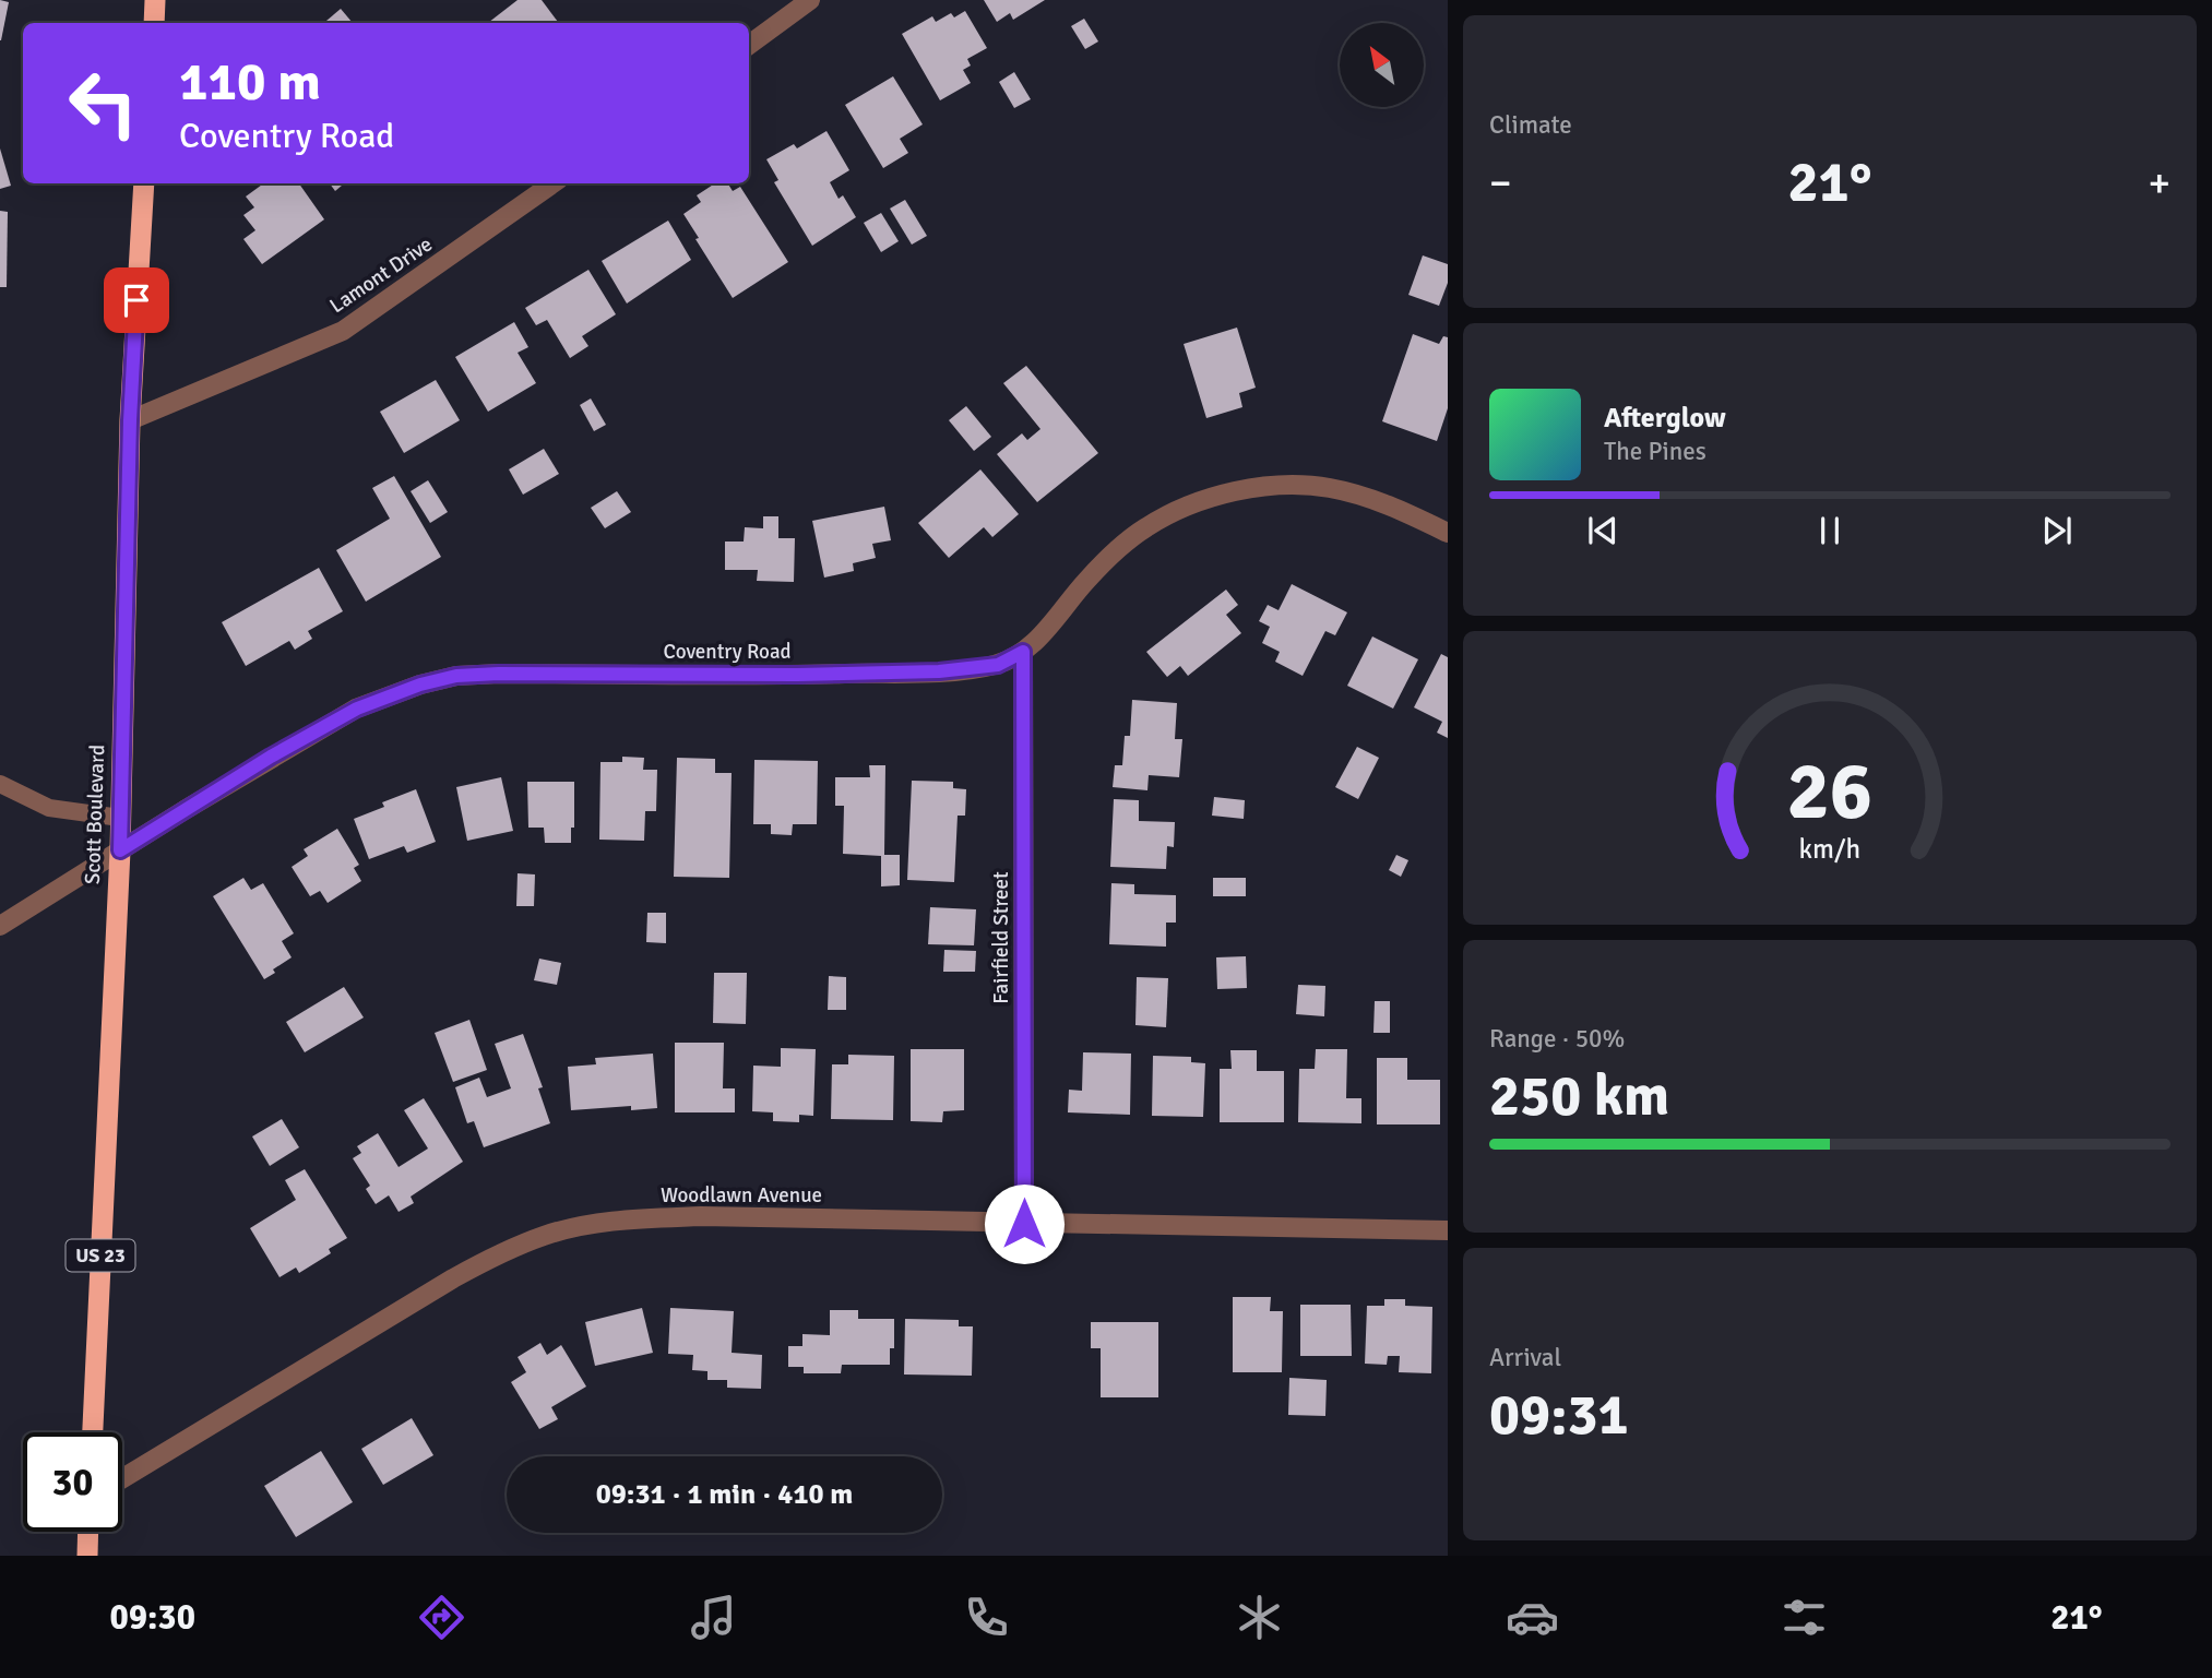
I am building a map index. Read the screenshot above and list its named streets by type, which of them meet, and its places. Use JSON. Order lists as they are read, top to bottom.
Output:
{
  "streets": {
    "highway": ["Scott Boulevard", "US 23"],
    "street": [
      "Lamont Drive",
      "Coventry Road",
      "Fairfield Street",
      "Woodlawn Avenue"
    ]
  },
  "crossings": [
    ["Lamont Drive", "Scott Boulevard"],
    ["Coventry Road", "Scott Boulevard"],
    ["Coventry Road", "Fairfield Street"],
    ["Fairfield Street", "Woodlawn Avenue"]
  ],
  "north": "top left",
  "page": {
    "tile": [
      "Climate",
      ["Range · 50%", "250 km"],
      ["Arrival", "09:31"]
    ],
    "turn": ["110 m", "Coventry Road"],
    "heat": ["−", "21°", "+"],
    "song": ["Afterglow", "The Pines"],
    "limit": "30",
    "trip": "09:31 · 1 min · 410 m",
    "tabs": ["09:30", "21°"],
    "gauge": ["26", "km/h"]
  }
}
